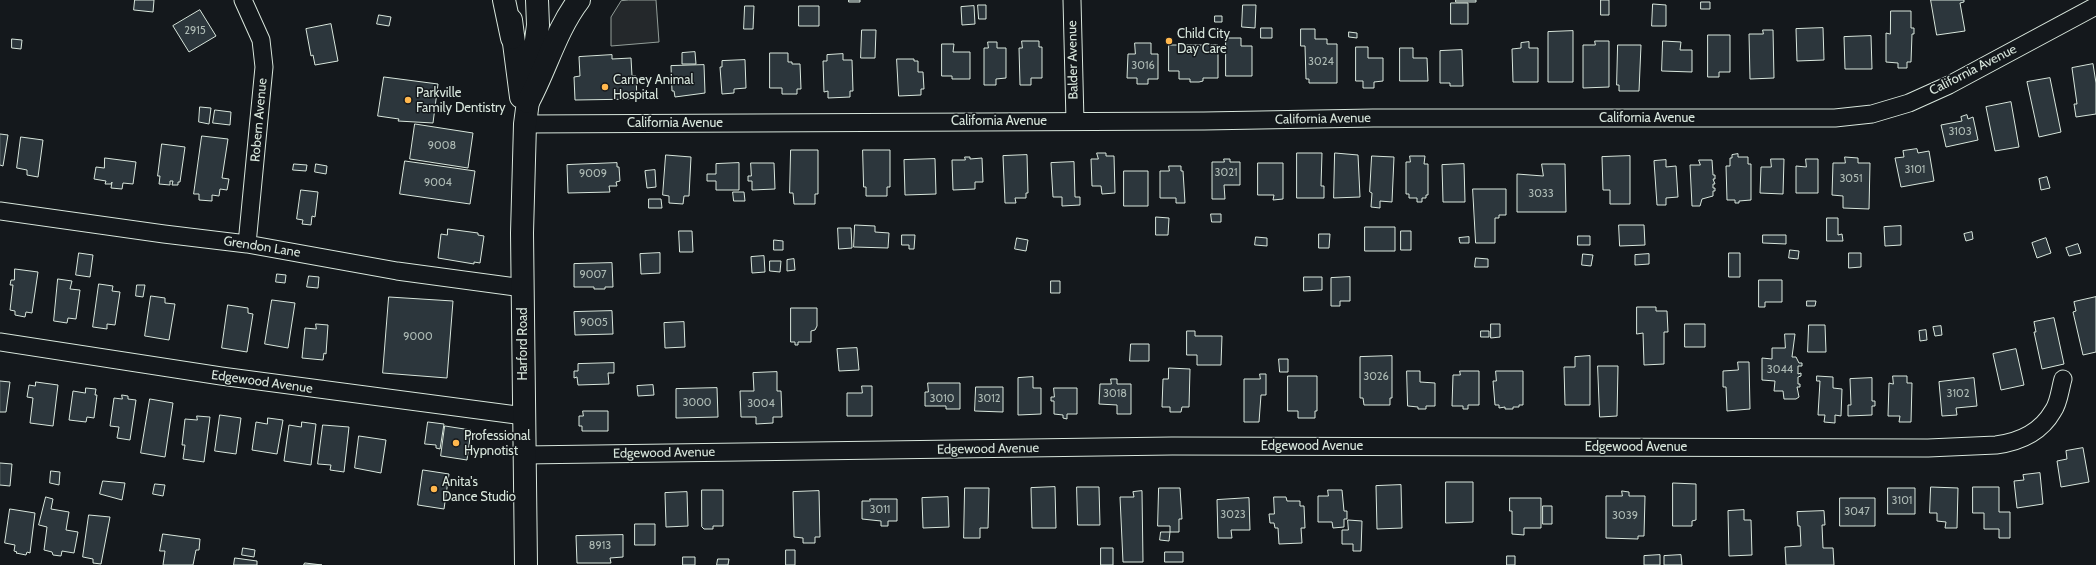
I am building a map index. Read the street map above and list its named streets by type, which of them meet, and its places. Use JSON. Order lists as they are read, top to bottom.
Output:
{
  "streets": {
    "main road": ["Harford Road"],
    "street": [
      "Balder Avenue",
      "California Avenue",
      "Robern Avenue",
      "Grendon Lane",
      "Edgewood Avenue"
    ]
  },
  "crossings": [
    ["Balder Avenue", "California Avenue"],
    ["California Avenue", "Harford Road"],
    ["Robern Avenue", "Grendon Lane"],
    ["Grendon Lane", "Harford Road"],
    ["Harford Road", "Edgewood Avenue"]
  ],
  "places": [
    "Child City Day Care",
    "Carney Animal Hospital",
    "Parkville Family Dentistry",
    "Professional Hypnotist",
    "Anita's Dance Studio"
  ],
  "house_numbers": [
    "2915",
    "3024",
    "3016",
    "3103",
    "9008",
    "3101",
    "3021",
    "9009",
    "3051",
    "9004",
    "3033",
    "9007",
    "9005",
    "9000",
    "3044",
    "3026",
    "3018",
    "3102",
    "3010",
    "3012",
    "3000",
    "3004",
    "3101",
    "3011",
    "3047",
    "3023",
    "3039",
    "8913"
  ]
}
